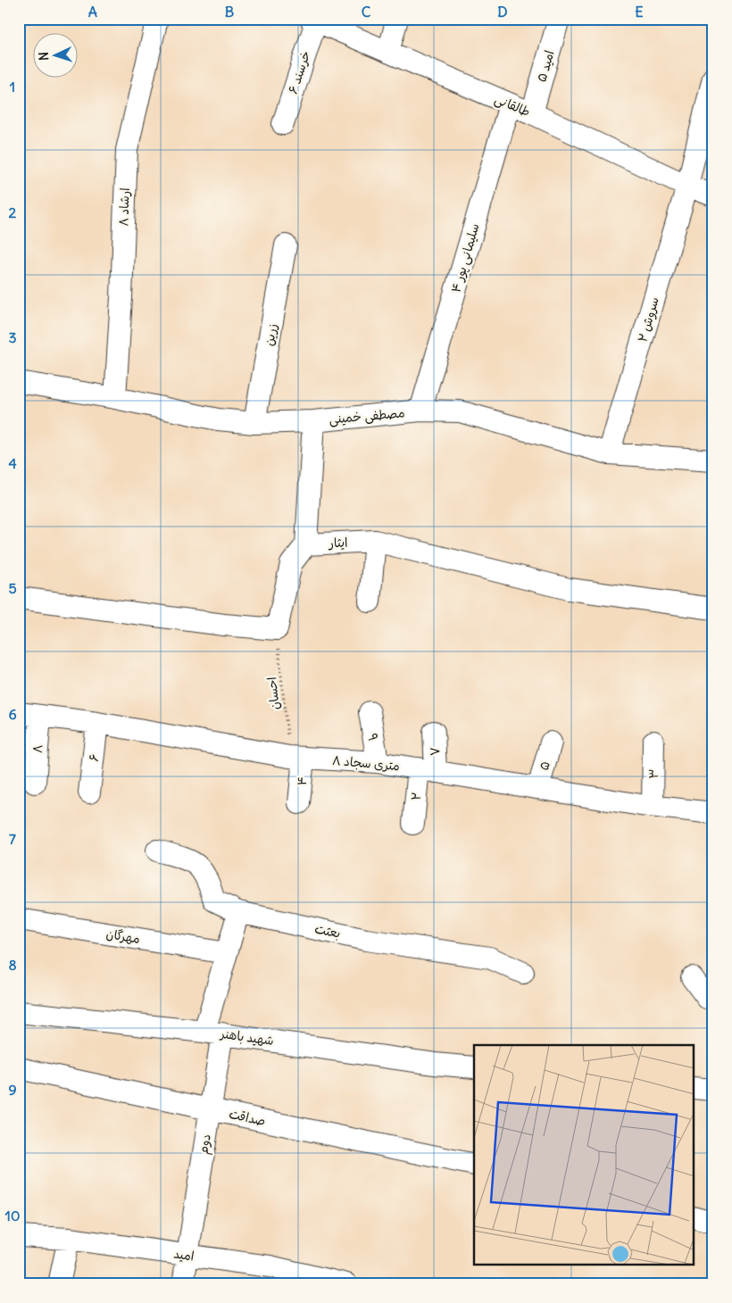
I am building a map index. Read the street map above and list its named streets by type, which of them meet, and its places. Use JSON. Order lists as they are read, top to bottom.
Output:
{
  "streets": {
    "street": [
      "امید ۵",
      "خرسند ۶",
      "طالقانی",
      "ارشاد ۸",
      "سلیمانی پور ۴",
      "سروش ۲",
      "زرین",
      "مصطفی خمینی",
      "ایثار",
      "۹",
      "۸",
      "۷",
      "۶",
      "۸ متری سجاد",
      "۵",
      "۳",
      "۴",
      "۲",
      "بعثت",
      "مهرگان",
      "شهید باهنر",
      "صداقت",
      "دوم",
      "امید"
    ],
    "path": ["احسان"]
  },
  "crossings": [
    ["امید ۵", "طالقانی"],
    ["خرسند ۶", "طالقانی"],
    ["طالقانی", "سلیمانی پور ۴"],
    ["طالقانی", "سروش ۲"],
    ["ارشاد ۸", "مصطفی خمینی"],
    ["سلیمانی پور ۴", "مصطفی خمینی"],
    ["سروش ۲", "مصطفی خمینی"],
    ["زرین", "مصطفی خمینی"],
    ["احسان", "۸ متری سجاد"],
    ["احسان", "۴"],
    ["۹", "۸ متری سجاد"],
    ["۸", "۸ متری سجاد"],
    ["۷", "۸ متری سجاد"],
    ["۷", "۲"],
    ["۶", "۸ متری سجاد"],
    ["۸ متری سجاد", "۵"],
    ["۸ متری سجاد", "۳"],
    ["۸ متری سجاد", "۴"],
    ["۸ متری سجاد", "۲"],
    ["شهید باهنر", "دوم"],
    ["صداقت", "دوم"],
    ["دوم", "امید"]
  ],
  "north": "left",
  "grid": {
    "columns": [
      "A",
      "B",
      "C",
      "D",
      "E"
    ],
    "rows": [
      "1",
      "2",
      "3",
      "4",
      "5",
      "6",
      "7",
      "8",
      "9",
      "10"
    ]
  }
}
